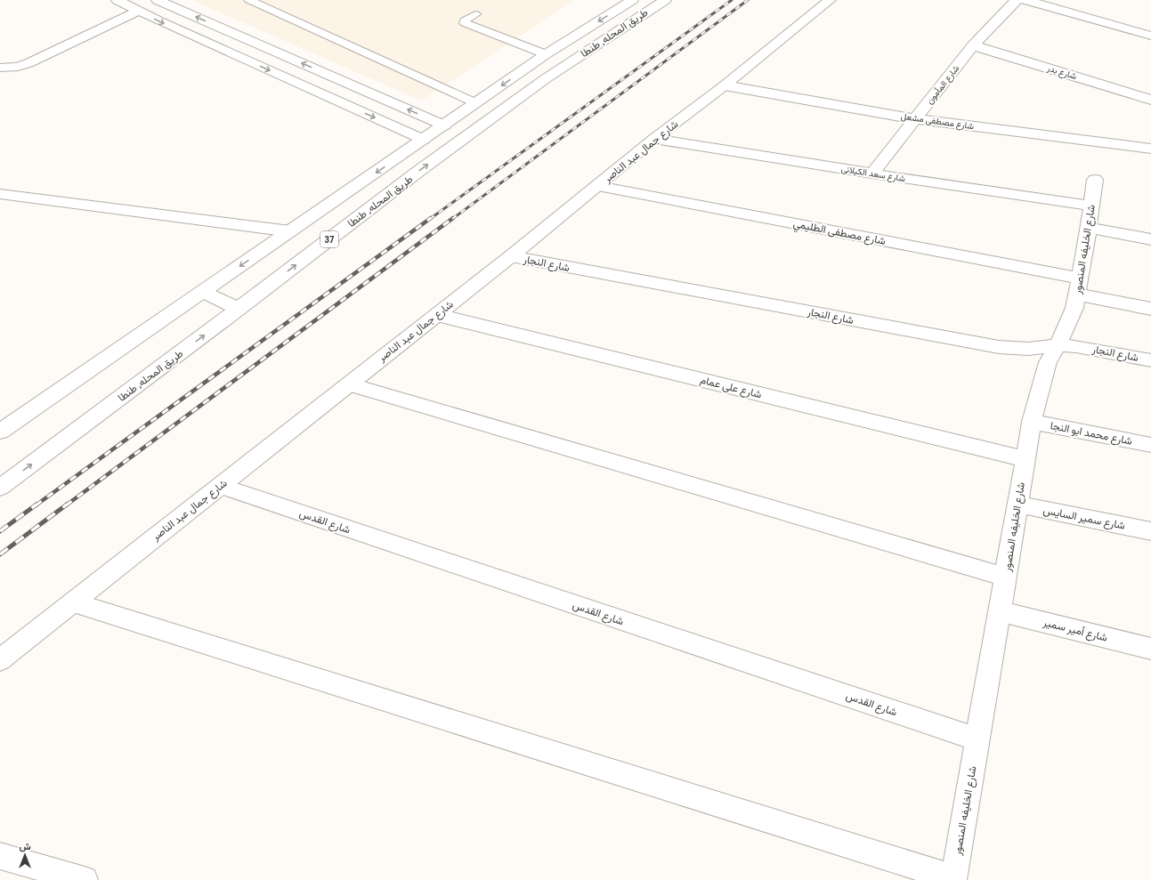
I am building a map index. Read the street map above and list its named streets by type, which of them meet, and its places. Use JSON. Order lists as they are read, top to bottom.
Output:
{
  "streets": {
    "street": [
      "طريق المحله, طنطا",
      "شارع بدر",
      "شارع المأمون",
      "شارع مصطفى مشعل",
      "شارع جمال عبد الناصر",
      "شارع سعد الكيلانى",
      "شارع مصطفى الطليمي",
      "37",
      "شارع الخليفه المنصور",
      "شارع النجار",
      "شارع على عمام",
      "شارع محمد ابو النجا",
      "شارع سمير السايس",
      "شارع القدس",
      "شارع أمير سمير"
    ]
  },
  "crossings": [
    ["شارع بدر", "شارع المأمون"],
    ["شارع المأمون", "شارع مصطفى مشعل"],
    ["شارع المأمون", "شارع سعد الكيلانى"],
    ["شارع مصطفى مشعل", "شارع جمال عبد الناصر"],
    ["شارع جمال عبد الناصر", "شارع سعد الكيلانى"],
    ["شارع جمال عبد الناصر", "شارع مصطفى الطليمي"],
    ["شارع جمال عبد الناصر", "شارع النجار"],
    ["شارع جمال عبد الناصر", "شارع على عمام"],
    ["شارع جمال عبد الناصر", "شارع القدس"],
    ["شارع سعد الكيلانى", "شارع الخليفه المنصور"],
    ["شارع مصطفى الطليمي", "شارع الخليفه المنصور"],
    ["شارع الخليفه المنصور", "شارع النجار"],
    ["شارع الخليفه المنصور", "شارع على عمام"],
    ["شارع الخليفه المنصور", "شارع محمد ابو النجا"],
    ["شارع الخليفه المنصور", "شارع سمير السايس"],
    ["شارع الخليفه المنصور", "شارع القدس"],
    ["شارع الخليفه المنصور", "شارع أمير سمير"]
  ],
  "north": "top"
}
